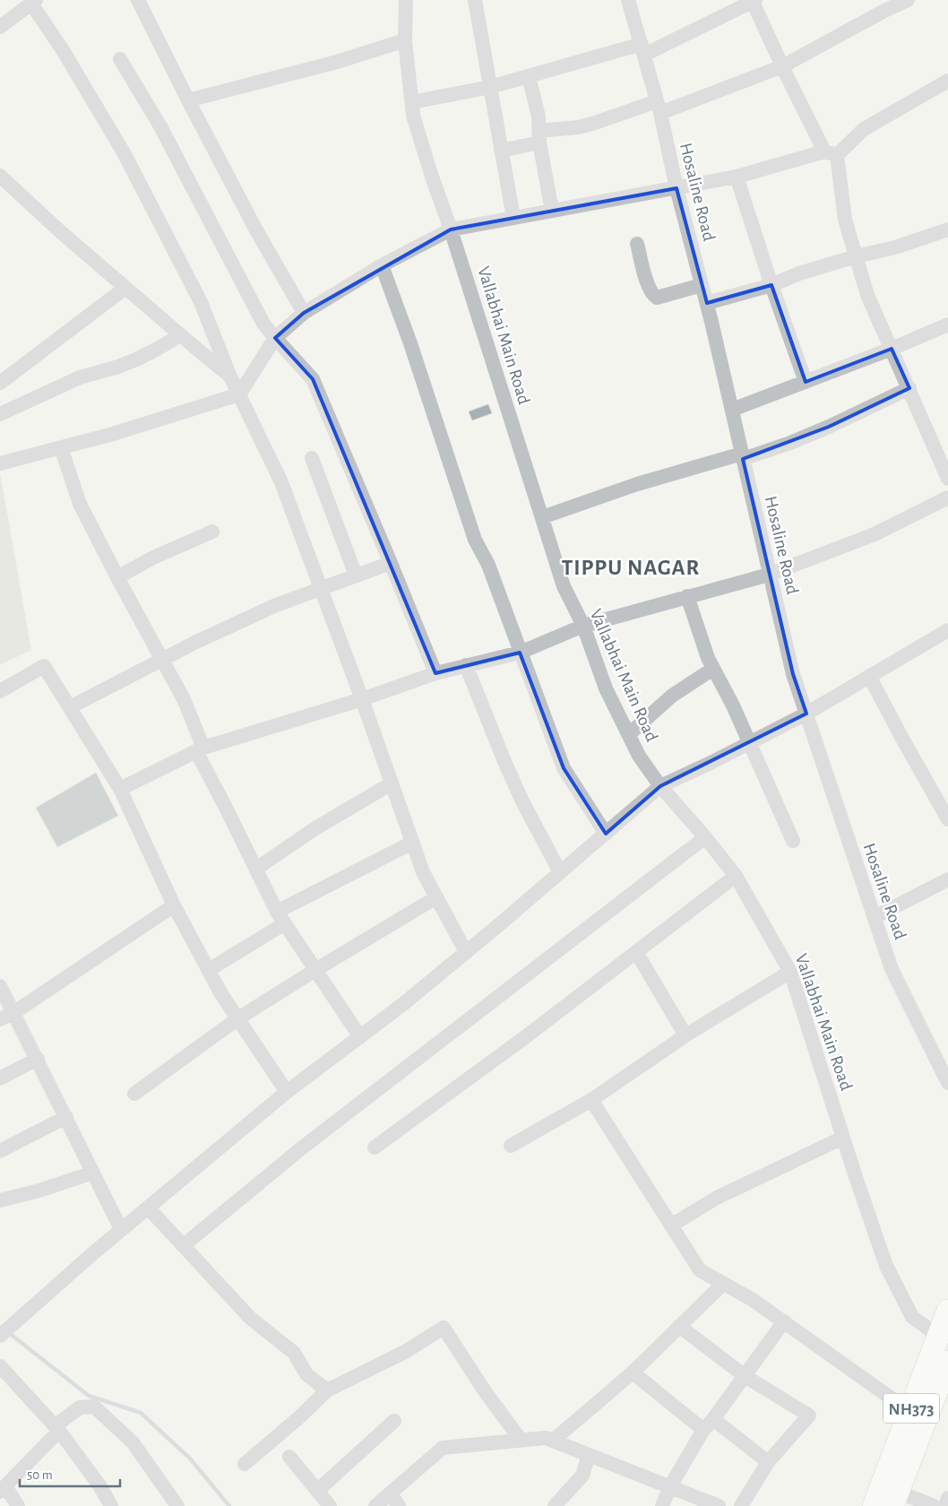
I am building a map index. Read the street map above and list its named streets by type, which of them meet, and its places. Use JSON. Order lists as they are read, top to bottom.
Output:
{
  "streets": {
    "highway": ["NH373"],
    "street": ["Hosaline Road", "Vallabhai Main Road"]
  },
  "crossings": [
    ["Vallabhai Main Road", "NH373"]
  ],
  "districts": ["TIPPU NAGAR"],
  "scale_bar": "50 m"
}
